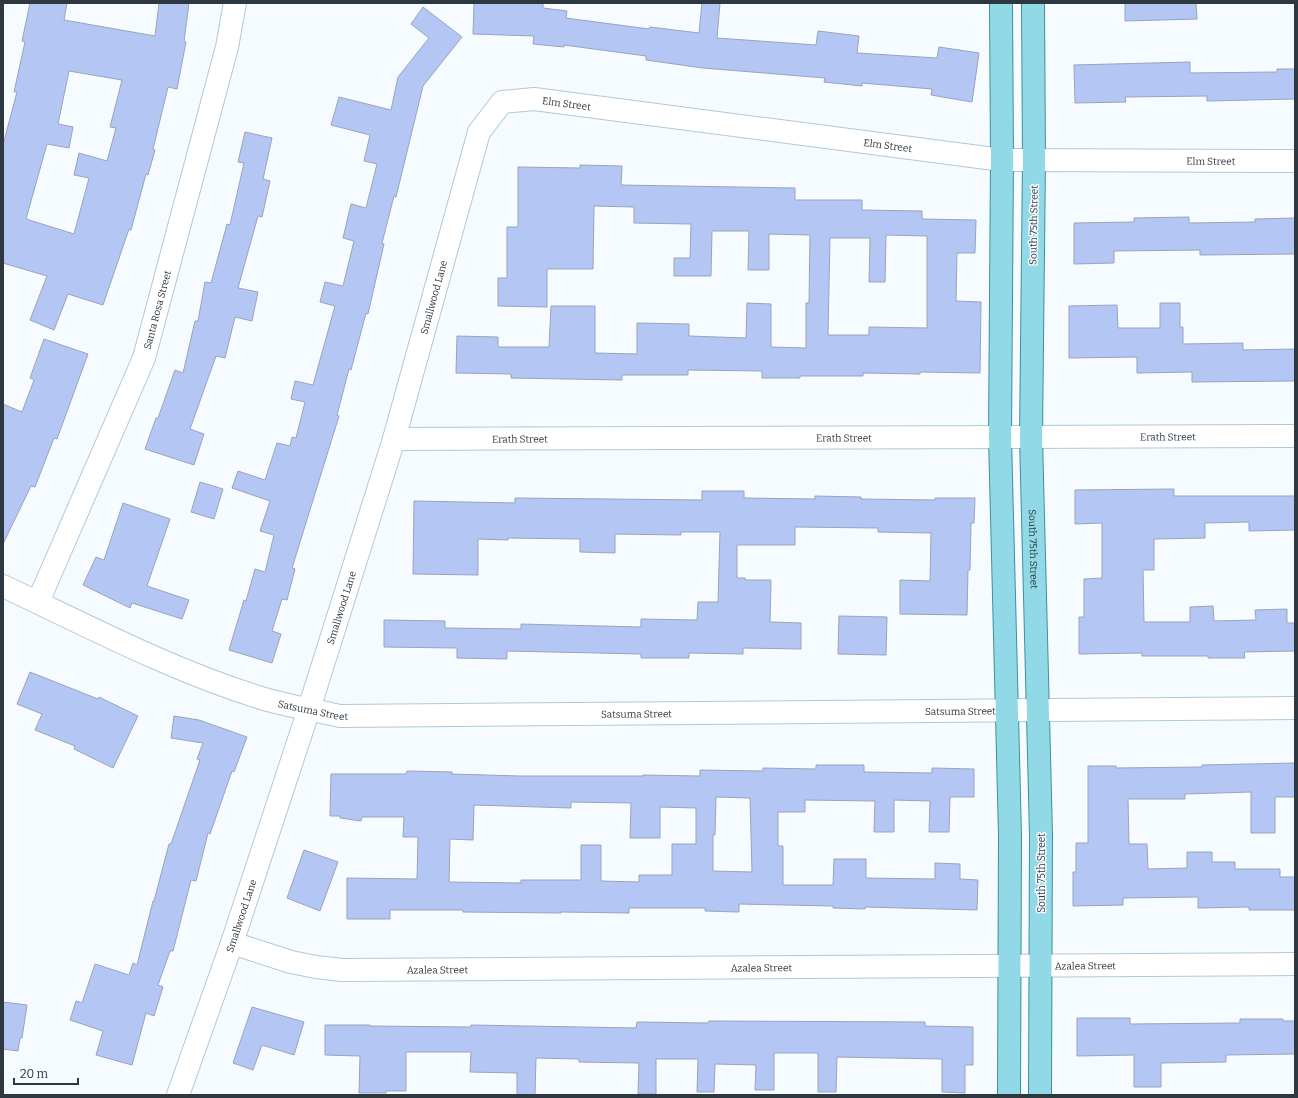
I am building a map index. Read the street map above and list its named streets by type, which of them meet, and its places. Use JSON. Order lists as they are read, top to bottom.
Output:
{
  "streets": {
    "main road": ["South 75th Street"],
    "street": [
      "Elm Street",
      "Smallwood Lane",
      "Santa Rosa Street",
      "Erath Street",
      "Satsuma Street",
      "Azalea Street"
    ]
  },
  "crossings": [
    ["Elm Street", "South 75th Street"],
    ["Elm Street", "Smallwood Lane"],
    ["South 75th Street", "Erath Street"],
    ["South 75th Street", "Satsuma Street"],
    ["South 75th Street", "Azalea Street"],
    ["Smallwood Lane", "Erath Street"],
    ["Smallwood Lane", "Satsuma Street"],
    ["Smallwood Lane", "Azalea Street"],
    ["Santa Rosa Street", "Satsuma Street"]
  ],
  "scale_bar": "20 m"
}
